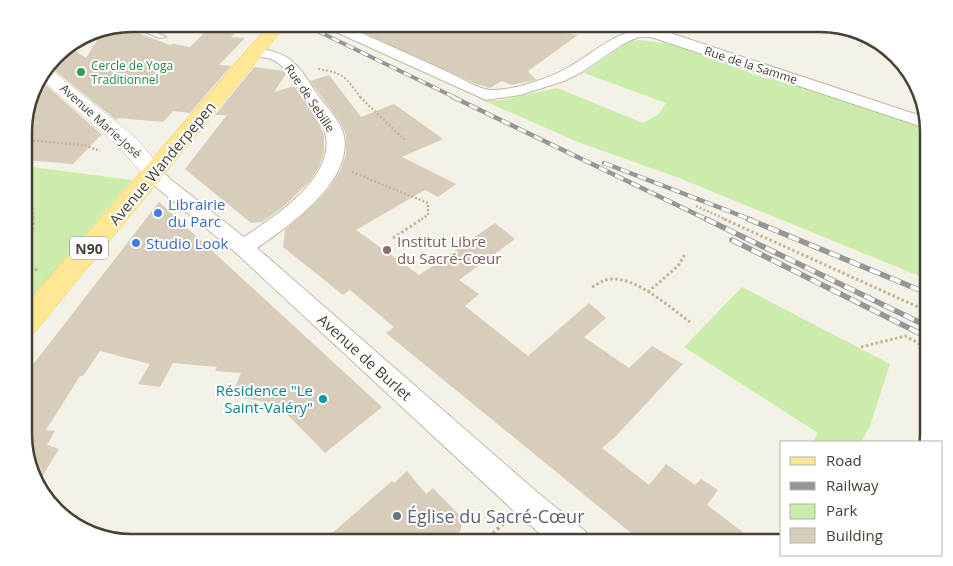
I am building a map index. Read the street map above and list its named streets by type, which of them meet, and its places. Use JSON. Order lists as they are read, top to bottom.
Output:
{
  "streets": {
    "main road": ["Avenue Wanderpepen", "N90"],
    "street": [
      "Rue de la Samme",
      "Rue de Sebille",
      "Avenue Marie-José",
      "Avenue de Burlet"
    ]
  },
  "crossings": [
    ["Rue de Sebille", "Avenue Wanderpepen"],
    ["Rue de Sebille", "Avenue de Burlet"],
    ["Avenue Marie-José", "Avenue Wanderpepen"],
    ["Avenue Marie-José", "Avenue de Burlet"],
    ["Avenue Wanderpepen", "Avenue de Burlet"]
  ],
  "places": [
    "Cercle de Yoga Traditionnel",
    "Librairie du Parc",
    "Studio Look",
    "Institut Libre du Sacré-Cœur",
    "Résidence \"Le Saint-Valéry\"",
    "Église du Sacré-Cœur"
  ],
  "legend": [
    "Road",
    "Railway",
    "Park",
    "Building"
  ]
}
